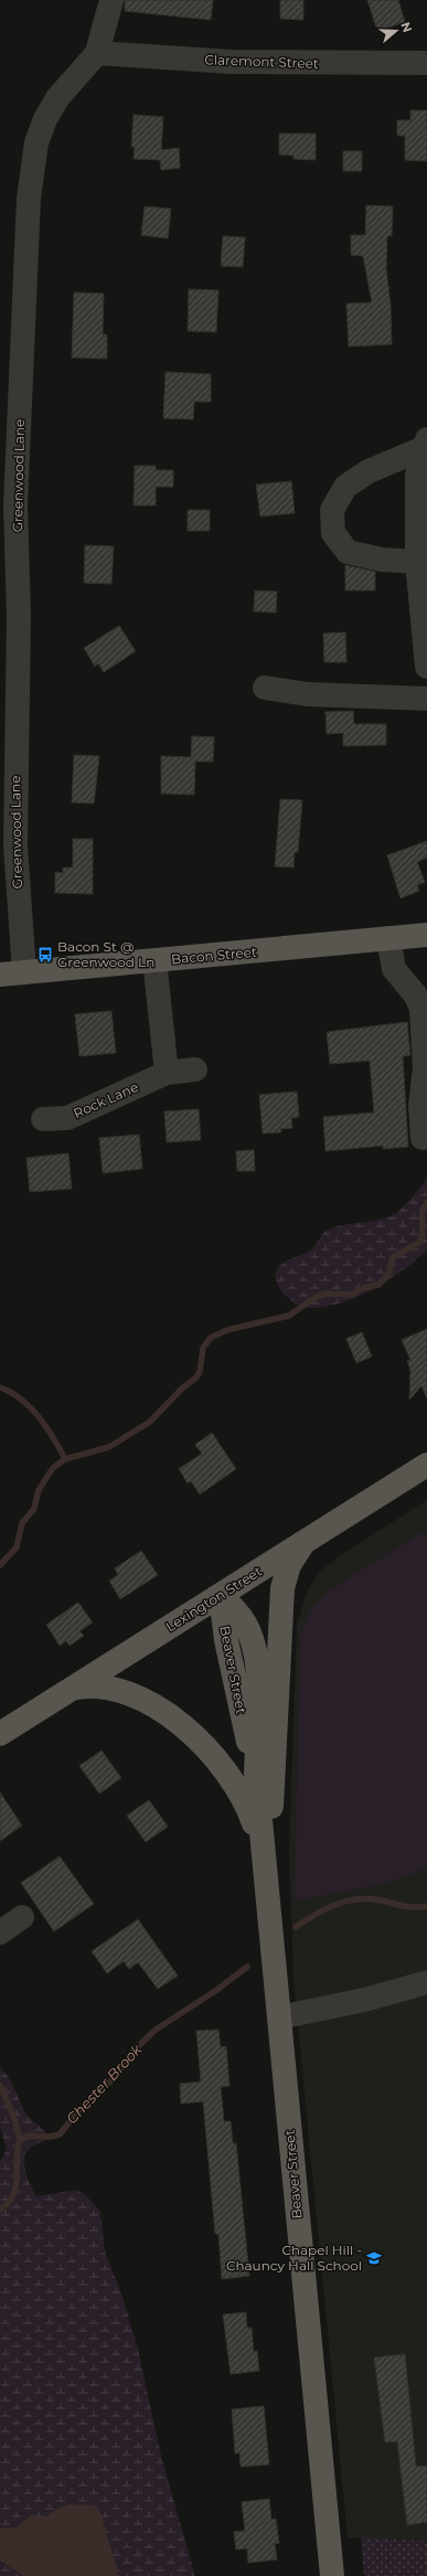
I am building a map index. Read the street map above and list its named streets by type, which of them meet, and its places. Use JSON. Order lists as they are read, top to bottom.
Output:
{
  "streets": {
    "main road": ["Bacon Street", "Lexington Street", "Beaver Street"],
    "street": ["Claremont Street", "Greenwood Lane", "Rock Lane"]
  },
  "crossings": [
    ["Claremont Street", "Greenwood Lane"],
    ["Greenwood Lane", "Bacon Street"],
    ["Lexington Street", "Beaver Street"]
  ],
  "water": ["Chester Brook"],
  "places": {
    "bus stop": ["Bacon St @ Greenwood Ln"],
    "school or university": ["Chapel Hill - Chauncy Hall School"]
  },
  "north": "right"
}
